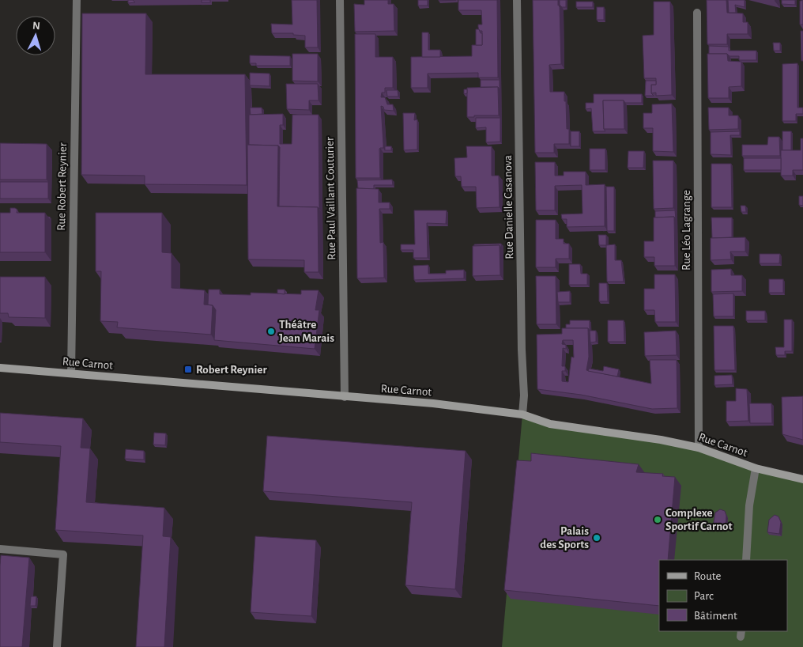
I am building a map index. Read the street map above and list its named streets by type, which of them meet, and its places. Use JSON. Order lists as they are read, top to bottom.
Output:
{
  "streets": {
    "main road": ["Rue Carnot"],
    "street": [
      "Rue Robert Reynier",
      "Rue Paul Vaillant Couturier",
      "Rue Danielle Casanova",
      "Rue Léo Lagrange"
    ]
  },
  "crossings": [
    ["Rue Robert Reynier", "Rue Carnot"],
    ["Rue Paul Vaillant Couturier", "Rue Carnot"],
    ["Rue Danielle Casanova", "Rue Carnot"],
    ["Rue Léo Lagrange", "Rue Carnot"]
  ],
  "places": {
    "other": ["Théâtre Jean Marais", "Complexe Sportif Carnot", "Palais des Sports"],
    "transit": ["Robert Reynier"]
  },
  "legend": ["Route", "Parc", "Bâtiment"],
  "north": "top"
}
